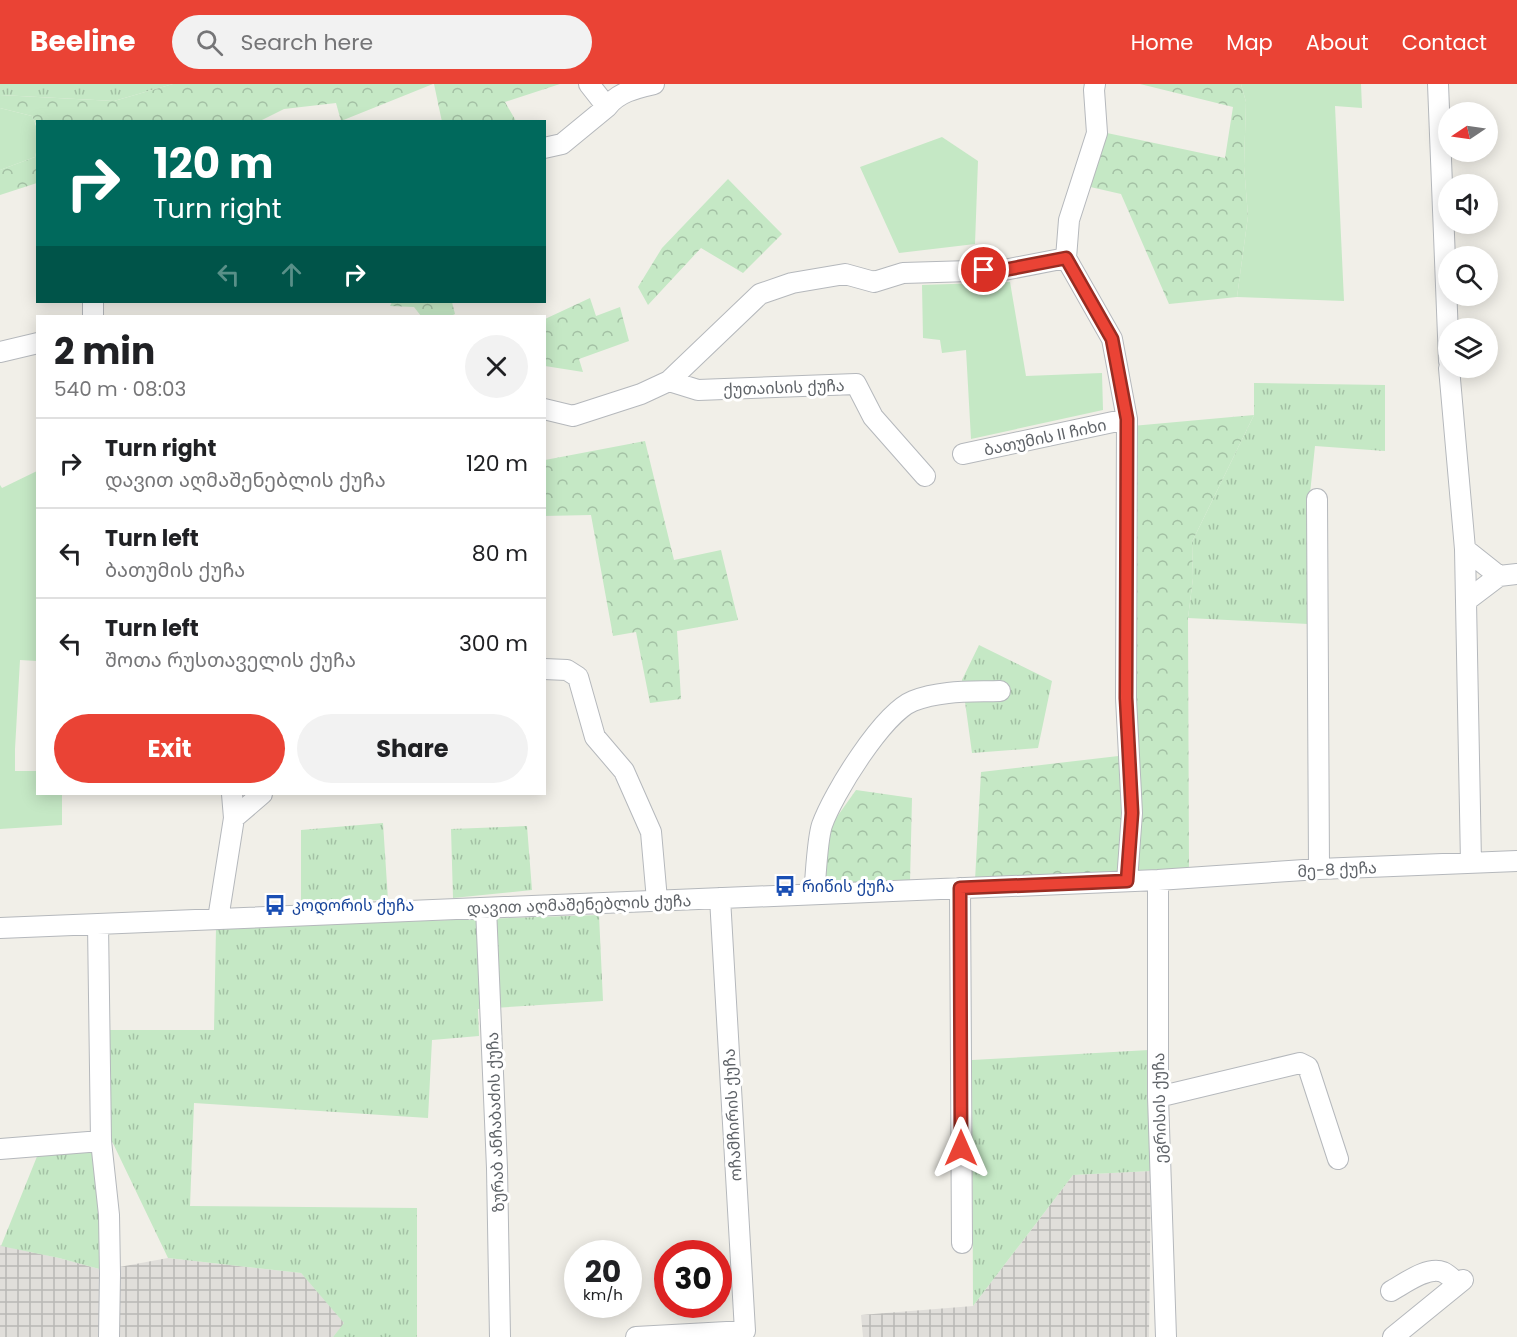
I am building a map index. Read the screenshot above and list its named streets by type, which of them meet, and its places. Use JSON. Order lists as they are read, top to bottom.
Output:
{
  "streets": {
    "street": [
      "ქუთაისის ქუჩა",
      "ბათუმის II ჩიხი",
      "მე-8 ქუჩა",
      "დავით აღმაშენებლის ქუჩა",
      "ეგრისის ქუჩა",
      "ოჩამჩირის ქუჩა",
      "ზურაბ ანჩაბაძის ქუჩა"
    ]
  },
  "crossings": [
    ["მე-8 ქუჩა", "დავით აღმაშენებლის ქუჩა"],
    ["მე-8 ქუჩა", "ეგრისის ქუჩა"],
    ["დავით აღმაშენებლის ქუჩა", "ეგრისის ქუჩა"],
    ["დავით აღმაშენებლის ქუჩა", "ოჩამჩირის ქუჩა"],
    ["დავით აღმაშენებლის ქუჩა", "ზურაბ ანჩაბაძის ქუჩა"]
  ],
  "places": {
    "bus stop": ["რიწის ქუჩა", "კოდორის ქუჩა"]
  },
  "north": "left",
  "page": {
    "header": "Beeline",
    "search": "Search here",
    "nav": [
      "Home",
      "Map",
      "About",
      "Contact"
    ],
    "turn": ["120 m", "Turn right"],
    "heading": ["2 min", "540 m · 08:03"],
    "list": [
      {
        "name": "Turn right",
        "note": "დავით აღმაშენებლის ქუჩა",
        "value": "120 m"
      },
      {
        "name": "Turn left",
        "note": "ბათუმის ქუჩა",
        "value": "80 m"
      },
      {
        "name": "Turn left",
        "note": "შოთა რუსთაველის ქუჩა",
        "value": "300 m"
      }
    ],
    "buttons": ["Exit", "Share"],
    "speed": "20 km/h",
    "limit": "30"
  }
}
